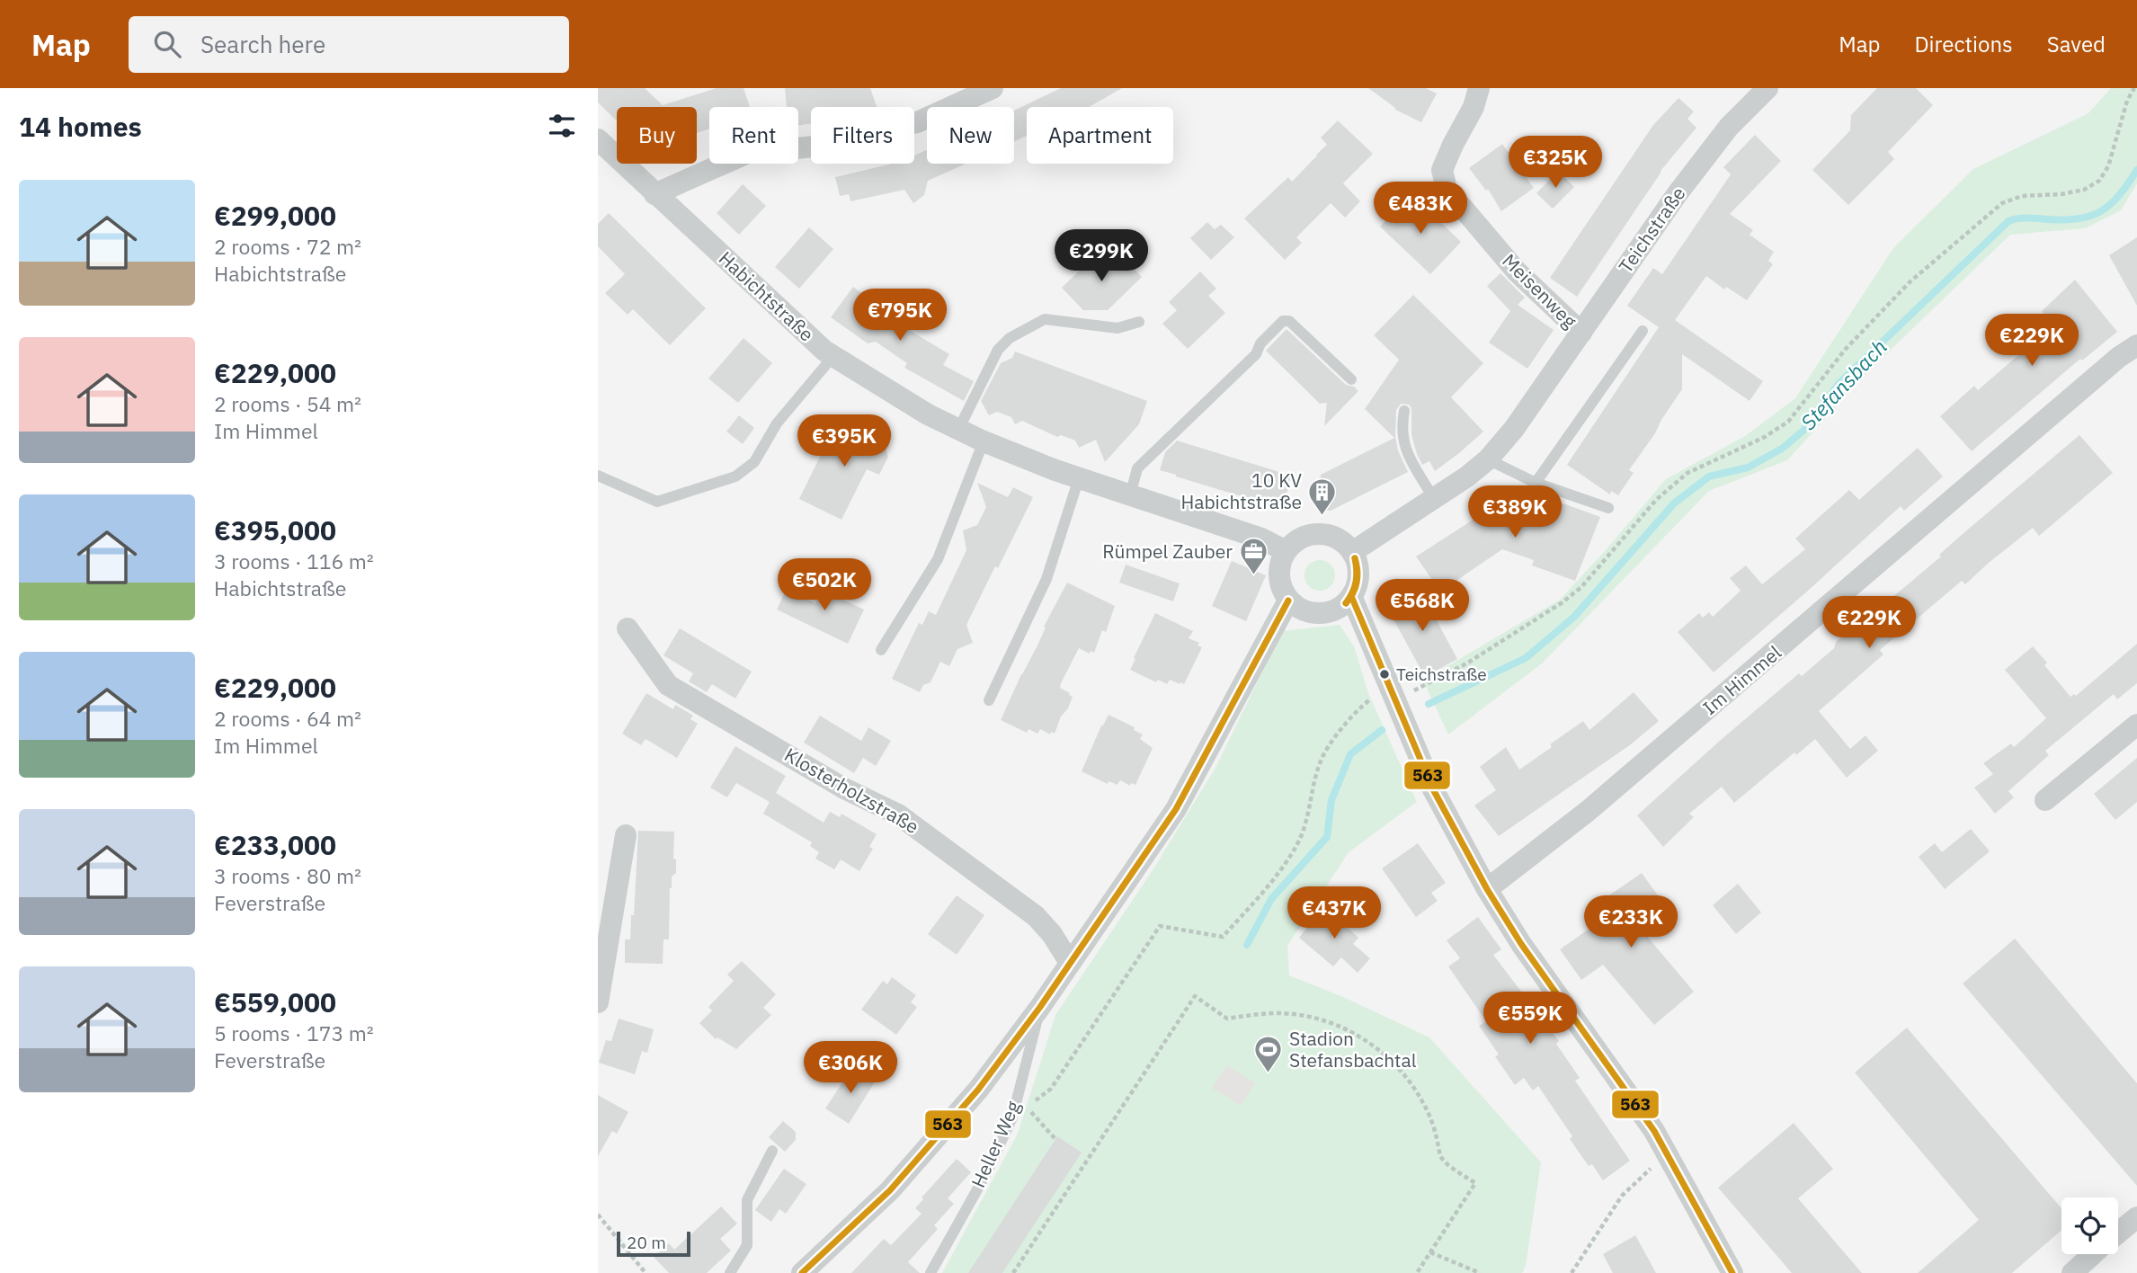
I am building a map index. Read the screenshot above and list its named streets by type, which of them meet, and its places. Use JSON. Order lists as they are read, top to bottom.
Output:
{
  "streets": {
    "street": [
      "Teichstraße",
      "Meisenweg",
      "Habichtstraße",
      "Im Himmel",
      "Klosterholzstraße"
    ],
    "lane": ["Heller Weg"]
  },
  "crossings": [
    ["Teichstraße", "Meisenweg"],
    ["Teichstraße", "Habichtstraße"]
  ],
  "water": ["Stefansbach"],
  "places": {
    "building": ["10 KV Habichtstraße"],
    "office": ["Rümpel Zauber"],
    "other": ["Teichstraße"],
    "sports": ["Stadion Stefansbachtal"]
  },
  "lines": ["transit line 563"],
  "scale_bar": "20 m",
  "page": {
    "header": "Map",
    "search": "Search here",
    "nav": ["Map", "Directions", "Saved"],
    "heading": "14 homes",
    "chip": [
      "Buy",
      "Rent",
      "Filters",
      "New",
      "Apartment"
    ],
    "price": [
      "€325K",
      "€483K",
      "€299K",
      "€795K",
      "€229K",
      "€395K",
      "€389K",
      "€502K",
      "€568K",
      "€229K",
      "€437K",
      "€233K",
      "€559K",
      "€306K"
    ],
    "list": [
      {
        "name": "€299,000",
        "note": "2 rooms · 72 m² · Habichtstraße"
      },
      {
        "name": "€229,000",
        "note": "2 rooms · 54 m² · Im Himmel"
      },
      {
        "name": "€395,000",
        "note": "3 rooms · 116 m² · Habichtstraße"
      },
      {
        "name": "€229,000",
        "note": "2 rooms · 64 m² · Im Himmel"
      },
      {
        "name": "€233,000",
        "note": "3 rooms · 80 m² · Feverstraße"
      },
      {
        "name": "€559,000",
        "note": "5 rooms · 173 m² · Feverstraße"
      }
    ],
    "scale": "20 m"
  }
}
